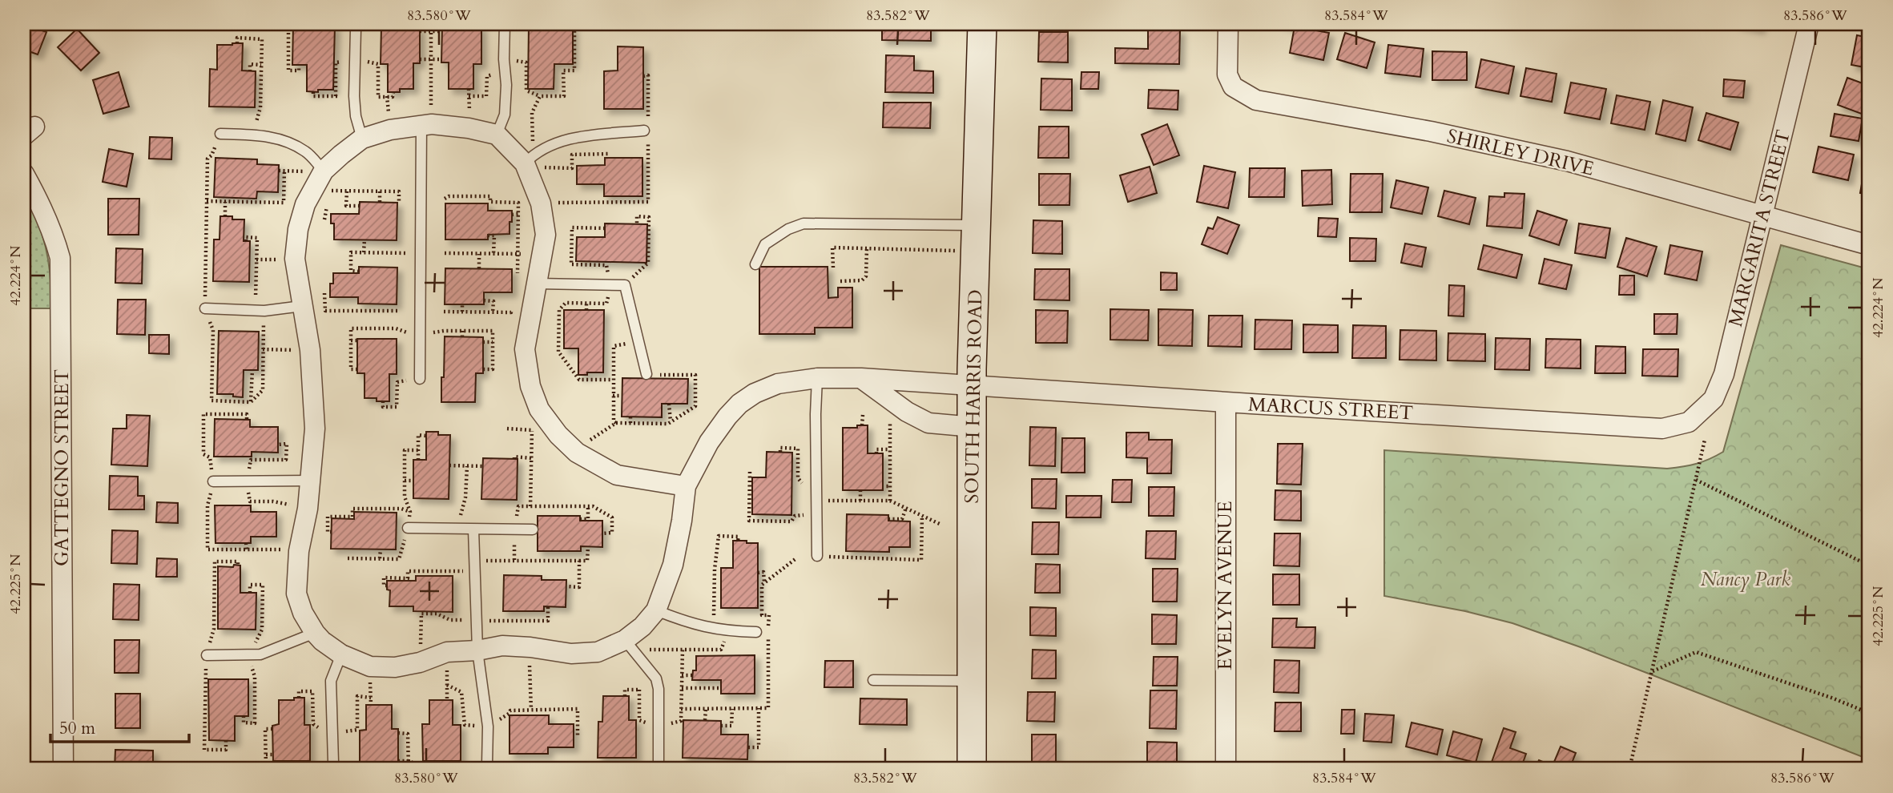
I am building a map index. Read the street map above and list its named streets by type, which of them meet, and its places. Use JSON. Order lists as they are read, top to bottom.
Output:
{
  "streets": {
    "main road": ["SOUTH HARRIS ROAD"],
    "street": [
      "SHIRLEY DRIVE",
      "MARGARITA STREET",
      "MARCUS STREET",
      "GATTEGNO STREET",
      "EVELYN AVENUE"
    ]
  },
  "crossings": [
    ["SHIRLEY DRIVE", "MARGARITA STREET"],
    ["MARGARITA STREET", "MARCUS STREET"],
    ["SOUTH HARRIS ROAD", "MARCUS STREET"],
    ["MARCUS STREET", "EVELYN AVENUE"]
  ],
  "parks": ["Nancy Park"],
  "scale_bar": "50 m",
  "coordinates": [
    "83.580°W",
    "83.582°W",
    "83.584°W",
    "83.586°W",
    "42.224°N",
    "42.225°N"
  ]
}
